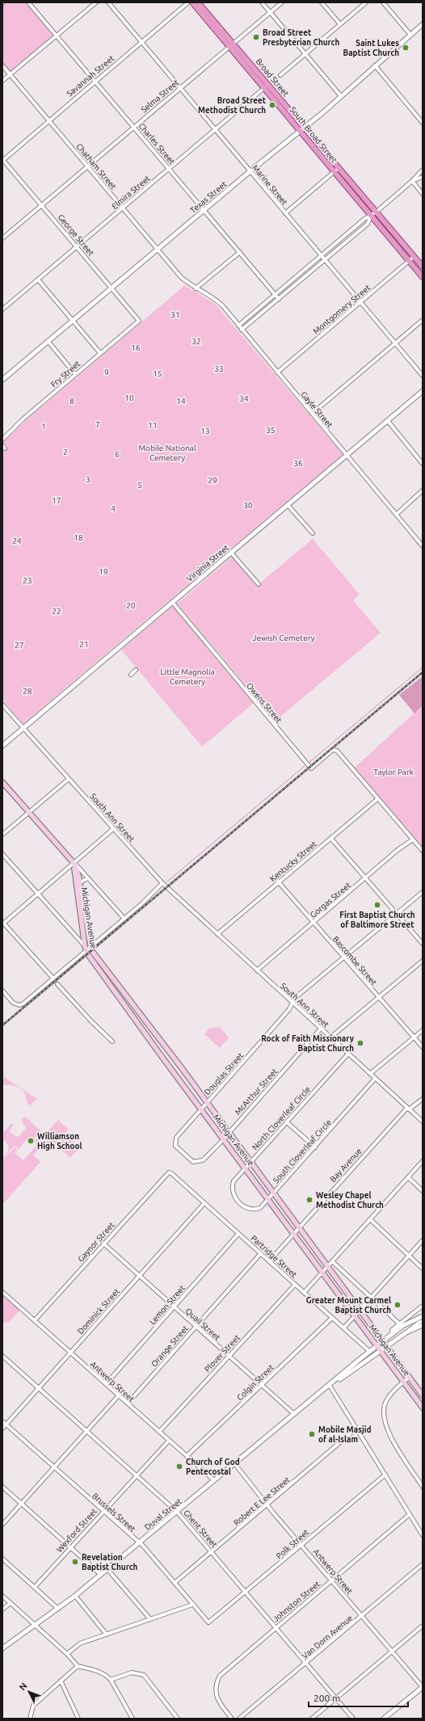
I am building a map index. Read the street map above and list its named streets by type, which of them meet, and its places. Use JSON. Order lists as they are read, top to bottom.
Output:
{
  "streets": {
    "main road": ["Broad Street", "South Broad Street", "Michigan Avenue"],
    "street": [
      "Savannah Street",
      "Selma Street",
      "Charles Street",
      "Chatham Street",
      "Marine Street",
      "Elmira Street",
      "Texas Street",
      "George Street",
      "Montgomery Street",
      "Fry Street",
      "Gayle Street",
      "Virginia Street",
      "Owens Street",
      "South Ann Street",
      "Kentucky Street",
      "Gorgas Street",
      "Bascombe Street",
      "Douglas Street",
      "McArthur Street",
      "North Cloverleaf Circle",
      "South Cloverleaf Circle",
      "Bay Avenue",
      "Gaynor Street",
      "Partridge Street",
      "Lemon Street",
      "Dominick Street",
      "Quail Street",
      "Orange Street",
      "Plover Street",
      "Antwerp Street",
      "Colgin Street",
      "Robert E Lee Street",
      "Brussels Street",
      "Duval Street",
      "Ghent Street",
      "Wexford Street",
      "Polk Street",
      "Johnston Street",
      "Van Dorn Avenue"
    ]
  },
  "crossings": [
    ["Savannah Street", "Charles Street"],
    ["Savannah Street", "Chatham Street"],
    ["Savannah Street", "Marine Street"],
    ["Savannah Street", "George Street"],
    ["Broad Street", "Selma Street"],
    ["Broad Street", "South Broad Street"],
    ["Broad Street", "Elmira Street"],
    ["Broad Street", "Texas Street"],
    ["Broad Street", "Montgomery Street"],
    ["Selma Street", "Charles Street"],
    ["Selma Street", "Chatham Street"],
    ["Selma Street", "Marine Street"],
    ["Selma Street", "George Street"],
    ["South Broad Street", "Texas Street"],
    ["South Broad Street", "Montgomery Street"],
    ["Charles Street", "Elmira Street"],
    ["Charles Street", "Texas Street"],
    ["Chatham Street", "Elmira Street"],
    ["Chatham Street", "Texas Street"],
    ["Chatham Street", "Gayle Street"],
    ["Marine Street", "Elmira Street"],
    ["Marine Street", "Texas Street"],
    ["Marine Street", "Montgomery Street"],
    ["Elmira Street", "George Street"],
    ["Texas Street", "George Street"],
    ["George Street", "Fry Street"],
    ["Montgomery Street", "Gayle Street"],
    ["Gayle Street", "Virginia Street"],
    ["Virginia Street", "Owens Street"],
    ["Virginia Street", "South Ann Street"],
    ["Owens Street", "Kentucky Street"],
    ["South Ann Street", "Kentucky Street"],
    ["South Ann Street", "Gorgas Street"],
    ["South Ann Street", "Douglas Street"],
    ["South Ann Street", "McArthur Street"],
    ["South Ann Street", "North Cloverleaf Circle"],
    ["South Ann Street", "South Cloverleaf Circle"],
    ["South Ann Street", "Bay Avenue"],
    ["Kentucky Street", "Bascombe Street"],
    ["Gorgas Street", "Bascombe Street"],
    ["Michigan Avenue", "Douglas Street"],
    ["Michigan Avenue", "McArthur Street"],
    ["Michigan Avenue", "North Cloverleaf Circle"],
    ["Michigan Avenue", "South Cloverleaf Circle"],
    ["Michigan Avenue", "Bay Avenue"],
    ["Michigan Avenue", "Duval Street"],
    ["Bascombe Street", "Douglas Street"],
    ["Douglas Street", "McArthur Street"],
    ["North Cloverleaf Circle", "South Cloverleaf Circle"],
    ["Bay Avenue", "Partridge Street"],
    ["Gaynor Street", "Partridge Street"],
    ["Gaynor Street", "Quail Street"],
    ["Gaynor Street", "Antwerp Street"],
    ["Partridge Street", "Lemon Street"],
    ["Partridge Street", "Dominick Street"],
    ["Partridge Street", "Orange Street"],
    ["Partridge Street", "Plover Street"],
    ["Partridge Street", "Colgin Street"],
    ["Partridge Street", "Duval Street"],
    ["Lemon Street", "Quail Street"],
    ["Lemon Street", "Antwerp Street"],
    ["Dominick Street", "Quail Street"],
    ["Dominick Street", "Antwerp Street"],
    ["Dominick Street", "Brussels Street"],
    ["Dominick Street", "Ghent Street"],
    ["Quail Street", "Orange Street"],
    ["Quail Street", "Plover Street"],
    ["Quail Street", "Colgin Street"],
    ["Quail Street", "Duval Street"],
    ["Orange Street", "Antwerp Street"],
    ["Plover Street", "Antwerp Street"],
    ["Antwerp Street", "Colgin Street"],
    ["Antwerp Street", "Robert E Lee Street"],
    ["Antwerp Street", "Duval Street"],
    ["Antwerp Street", "Wexford Street"],
    ["Antwerp Street", "Polk Street"],
    ["Antwerp Street", "Johnston Street"],
    ["Antwerp Street", "Van Dorn Avenue"],
    ["Robert E Lee Street", "Brussels Street"],
    ["Robert E Lee Street", "Ghent Street"],
    ["Brussels Street", "Duval Street"],
    ["Brussels Street", "Wexford Street"],
    ["Brussels Street", "Polk Street"],
    ["Duval Street", "Ghent Street"],
    ["Ghent Street", "Wexford Street"],
    ["Ghent Street", "Polk Street"],
    ["Ghent Street", "Johnston Street"],
    ["Ghent Street", "Van Dorn Avenue"]
  ],
  "parks": [
    "31",
    "32",
    "16",
    "33",
    "9",
    "15",
    "10",
    "34",
    "8",
    "14",
    "7",
    "11",
    "1",
    "35",
    "13",
    "Mobile National Cemetery",
    "2",
    "6",
    "36",
    "3",
    "29",
    "5",
    "17",
    "30",
    "4",
    "18",
    "24",
    "19",
    "23",
    "20",
    "22",
    "Jewish Cemetery",
    "21",
    "27",
    "Little Magnolia Cemetery",
    "28",
    "Taylor Park"
  ],
  "places": [
    "Broad Street Presbyterian Church",
    "Saint Lukes Baptist Church",
    "Broad Street Methodist Church",
    "First Baptist Church of Baltimore Street",
    "Rock of Faith Missionary Baptist Church",
    "Williamson High School",
    "Wesley Chapel Methodist Church",
    "Greater Mount Carmel Baptist Church",
    "Mobile Masjid of al-Islam",
    "Church of God Pentecostal",
    "Revelation Baptist Church"
  ],
  "scale_bar": "200 m",
  "north": "top left"
}
